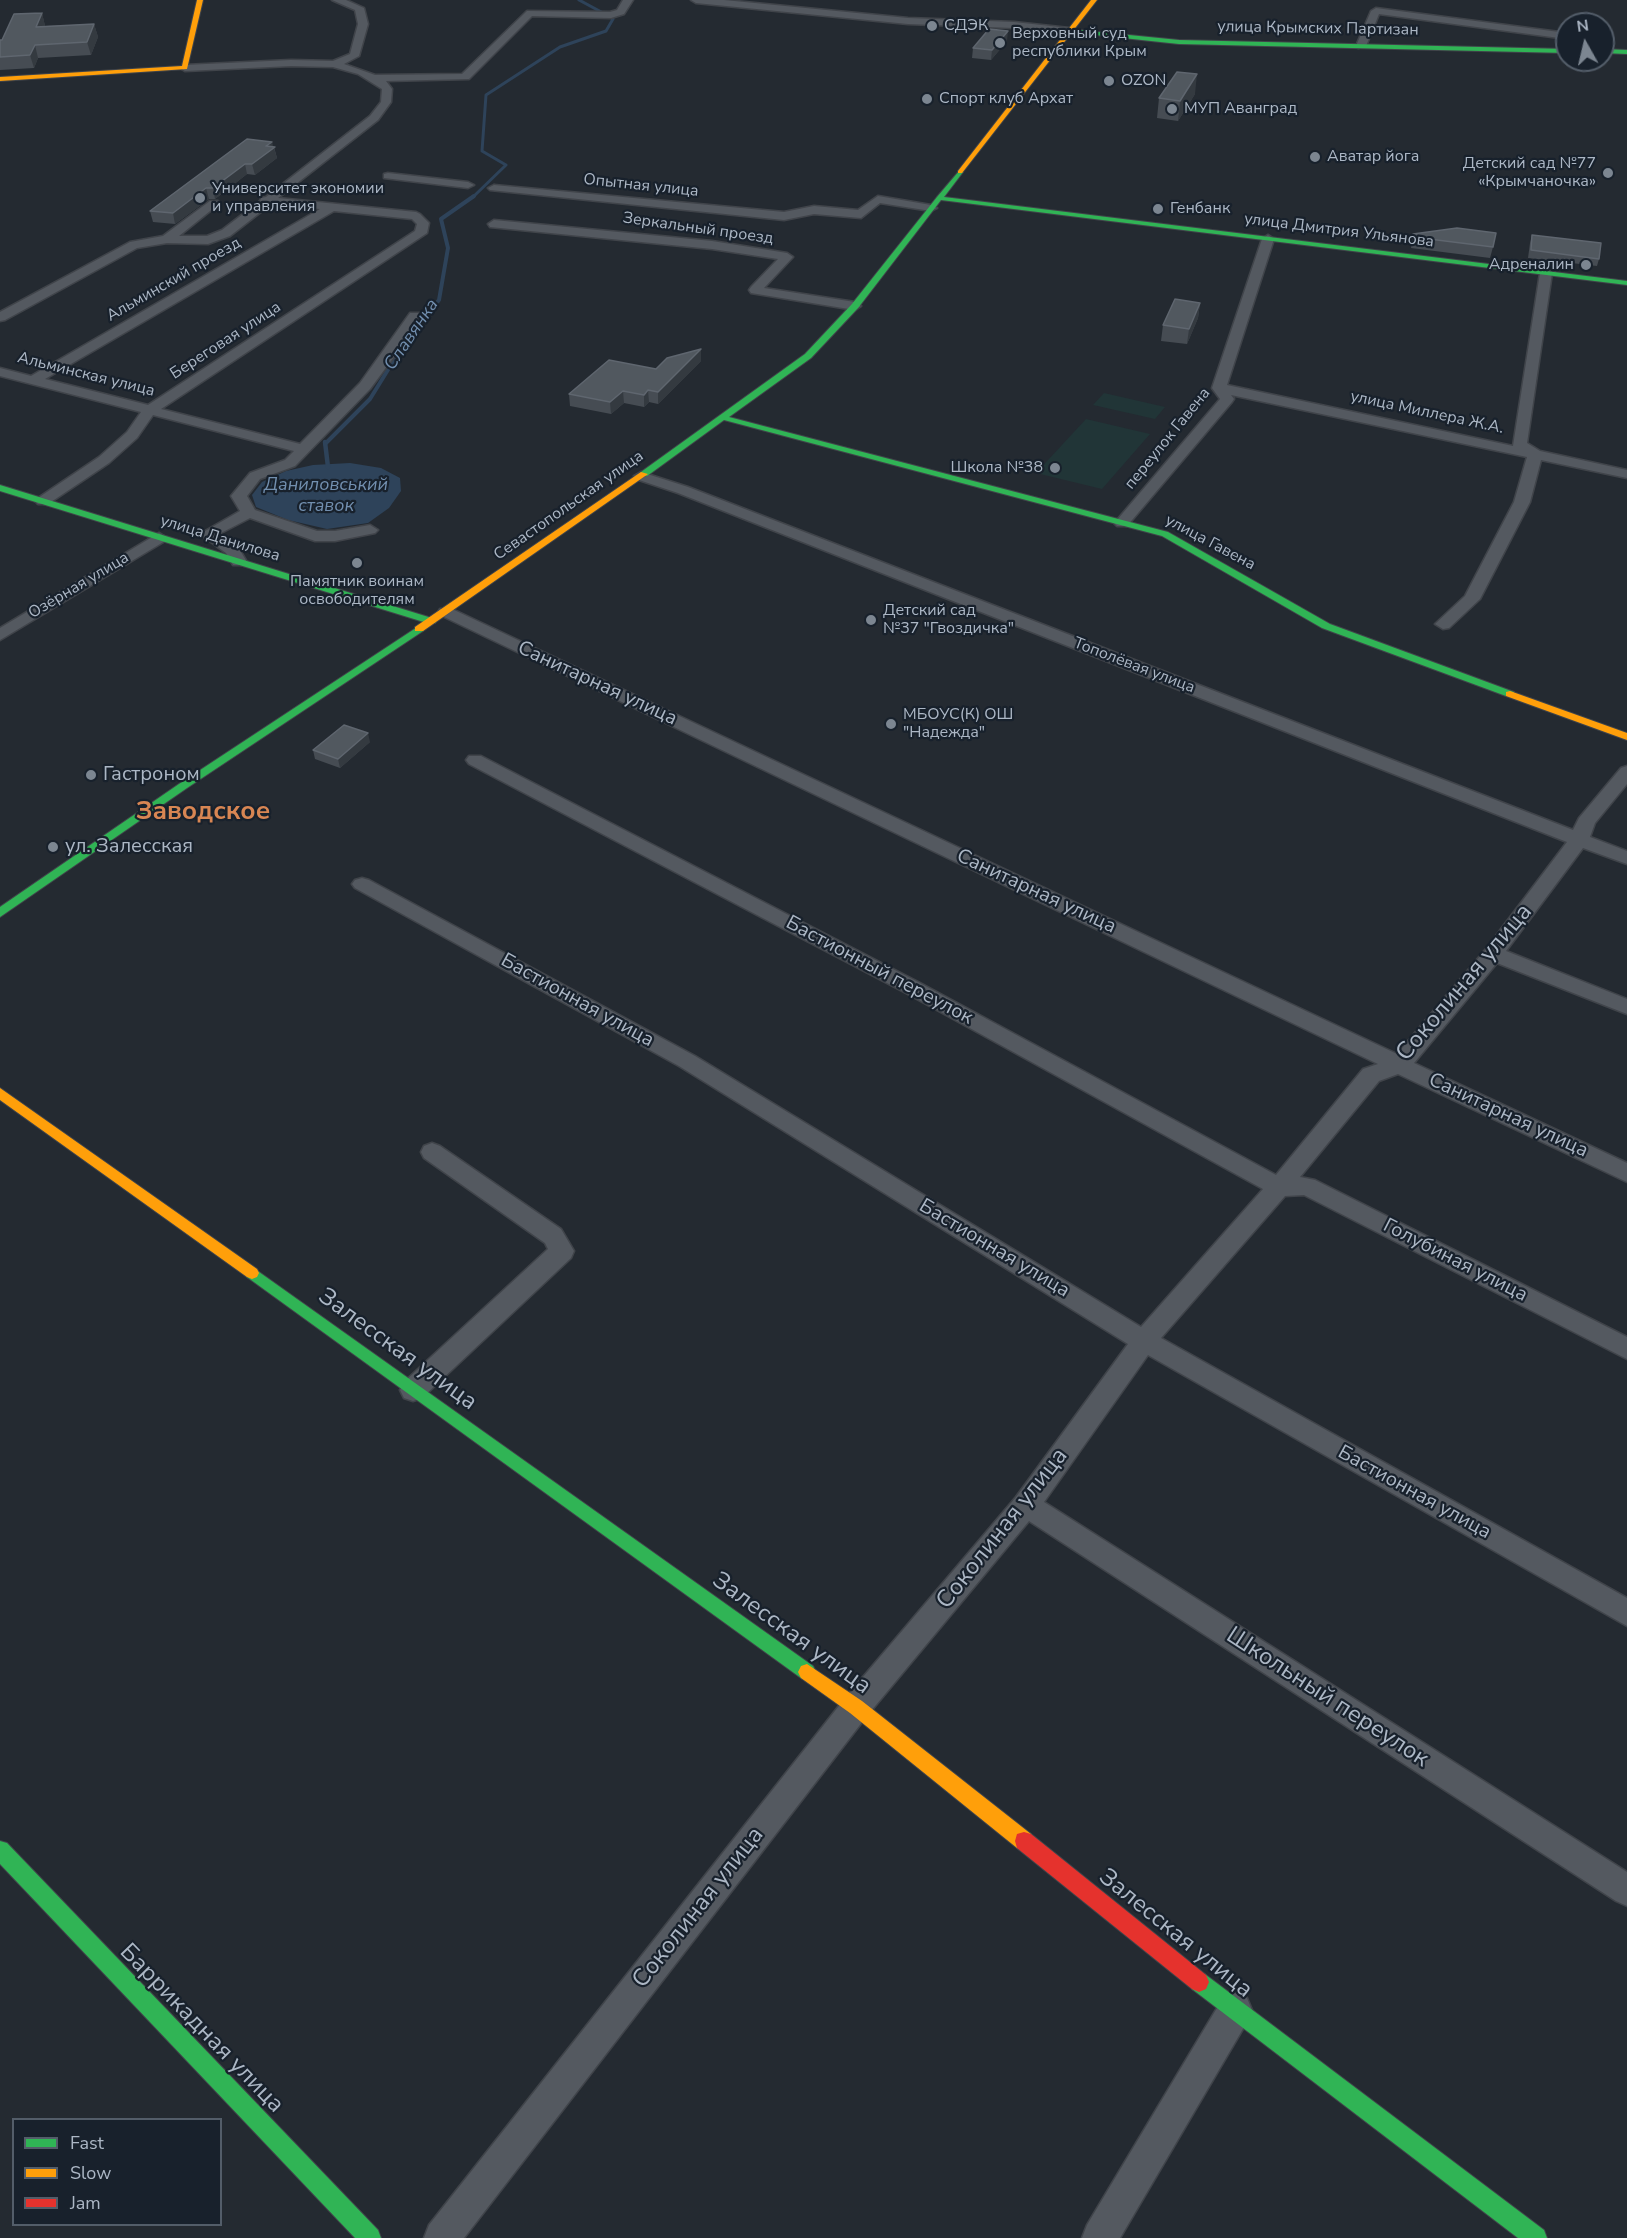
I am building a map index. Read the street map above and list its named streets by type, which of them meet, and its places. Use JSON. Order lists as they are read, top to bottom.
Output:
{
  "streets": {
    "main road": [
      "улица Крымских Партизан",
      "улица Дмитрия Ульянова",
      "Севастопольская улица",
      "улица Данилова",
      "улица Гавена",
      "Залесская улица",
      "Баррикадная улица"
    ],
    "street": [
      "Опытная улица",
      "Зеркальный проезд",
      "Альминский проезд",
      "Береговая улица",
      "Альминская улица",
      "улица Миллера Ж.А.",
      "переулок Гавена",
      "Озёрная улица",
      "Тополёвая улица",
      "Санитарная улица",
      "Бастионный переулок",
      "Соколиная улица",
      "Бастионная улица",
      "Голубиная улица",
      "Школьный переулок"
    ]
  },
  "crossings": [
    ["улица Крымских Партизан", "Севастопольская улица"],
    ["Опытная улица", "улица Дмитрия Ульянова"],
    ["Опытная улица", "Севастопольская улица"],
    ["Зеркальный проезд", "Севастопольская улица"],
    ["улица Дмитрия Ульянова", "переулок Гавена"],
    ["улица Дмитрия Ульянова", "Севастопольская улица"],
    ["Альминский проезд", "Береговая улица"],
    ["Альминский проезд", "Альминская улица"],
    ["Береговая улица", "Альминская улица"],
    ["Береговая улица", "улица Данилова"],
    ["улица Миллера Ж.А.", "переулок Гавена"],
    ["переулок Гавена", "улица Гавена"],
    ["Севастопольская улица", "улица Данилова"],
    ["Севастопольская улица", "улица Гавена"],
    ["Севастопольская улица", "Тополёвая улица"],
    ["Севастопольская улица", "Санитарная улица"],
    ["улица Данилова", "Озёрная улица"],
    ["Тополёвая улица", "Соколиная улица"],
    ["Санитарная улица", "Соколиная улица"],
    ["Бастионный переулок", "Соколиная улица"],
    ["Бастионный переулок", "Голубиная улица"],
    ["Соколиная улица", "Бастионная улица"],
    ["Соколиная улица", "Голубиная улица"],
    ["Соколиная улица", "Залесская улица"],
    ["Соколиная улица", "Школьный переулок"]
  ],
  "districts": ["Заводское"],
  "water": ["Славянка", "Даниловський ставок"],
  "places": [
    "СДЭК",
    "Верховный суд республики Крым",
    "OZON",
    "Спорт клуб Архат",
    "МУП Аванград",
    "Аватар йога",
    "Детский сад №77 «Крымчаночка»",
    "Университет экономии и управления",
    "Генбанк",
    "Адреналин",
    "Школа №38",
    "Памятник воинам освободителям",
    "Детский сад №37 \"Гвоздичка\"",
    "МБОУС(К) ОШ \"Надежда\"",
    "Гастроном",
    "ул. Залесская"
  ],
  "legend": ["Fast", "Slow", "Jam"],
  "north": "top"
}
